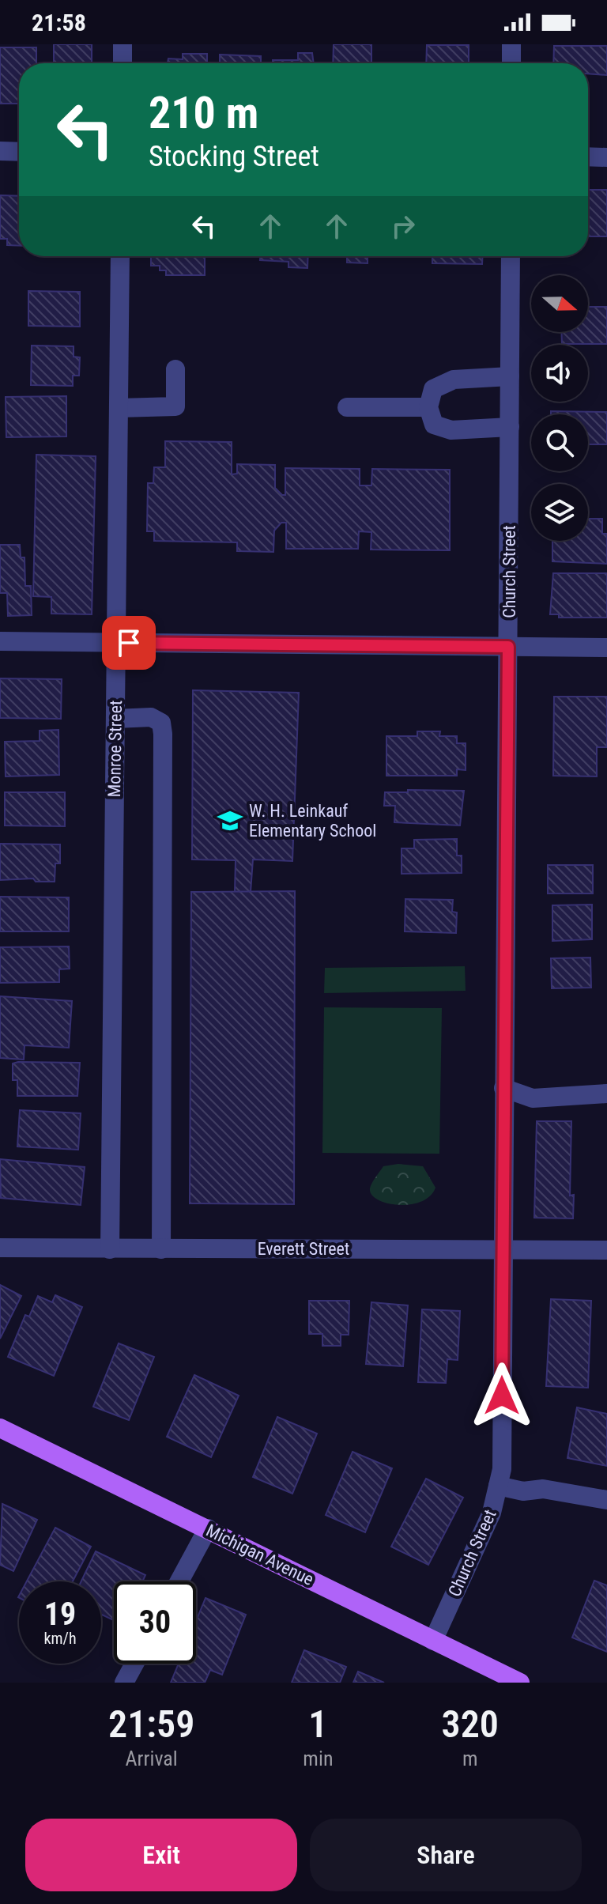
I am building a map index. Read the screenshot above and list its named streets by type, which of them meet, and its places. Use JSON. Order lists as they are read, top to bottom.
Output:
{
  "streets": {
    "main road": ["Michigan Avenue"],
    "street": ["Church Street", "Monroe Street", "Everett Street"]
  },
  "crossings": [
    ["Church Street", "Everett Street"],
    ["Church Street", "Michigan Avenue"],
    ["Monroe Street", "Everett Street"]
  ],
  "places": {
    "school or university": ["W. H. Leinkauf Elementary School"]
  },
  "north": "right",
  "page": {
    "status": "21:58",
    "turn": ["210 m", "Stocking Street"],
    "speed": "19 km/h",
    "limit": "30",
    "eta": [
      "21:59",
      "Arrival",
      "1",
      "min",
      "320",
      "m"
    ],
    "buttons": ["Exit", "Share"]
  }
}
